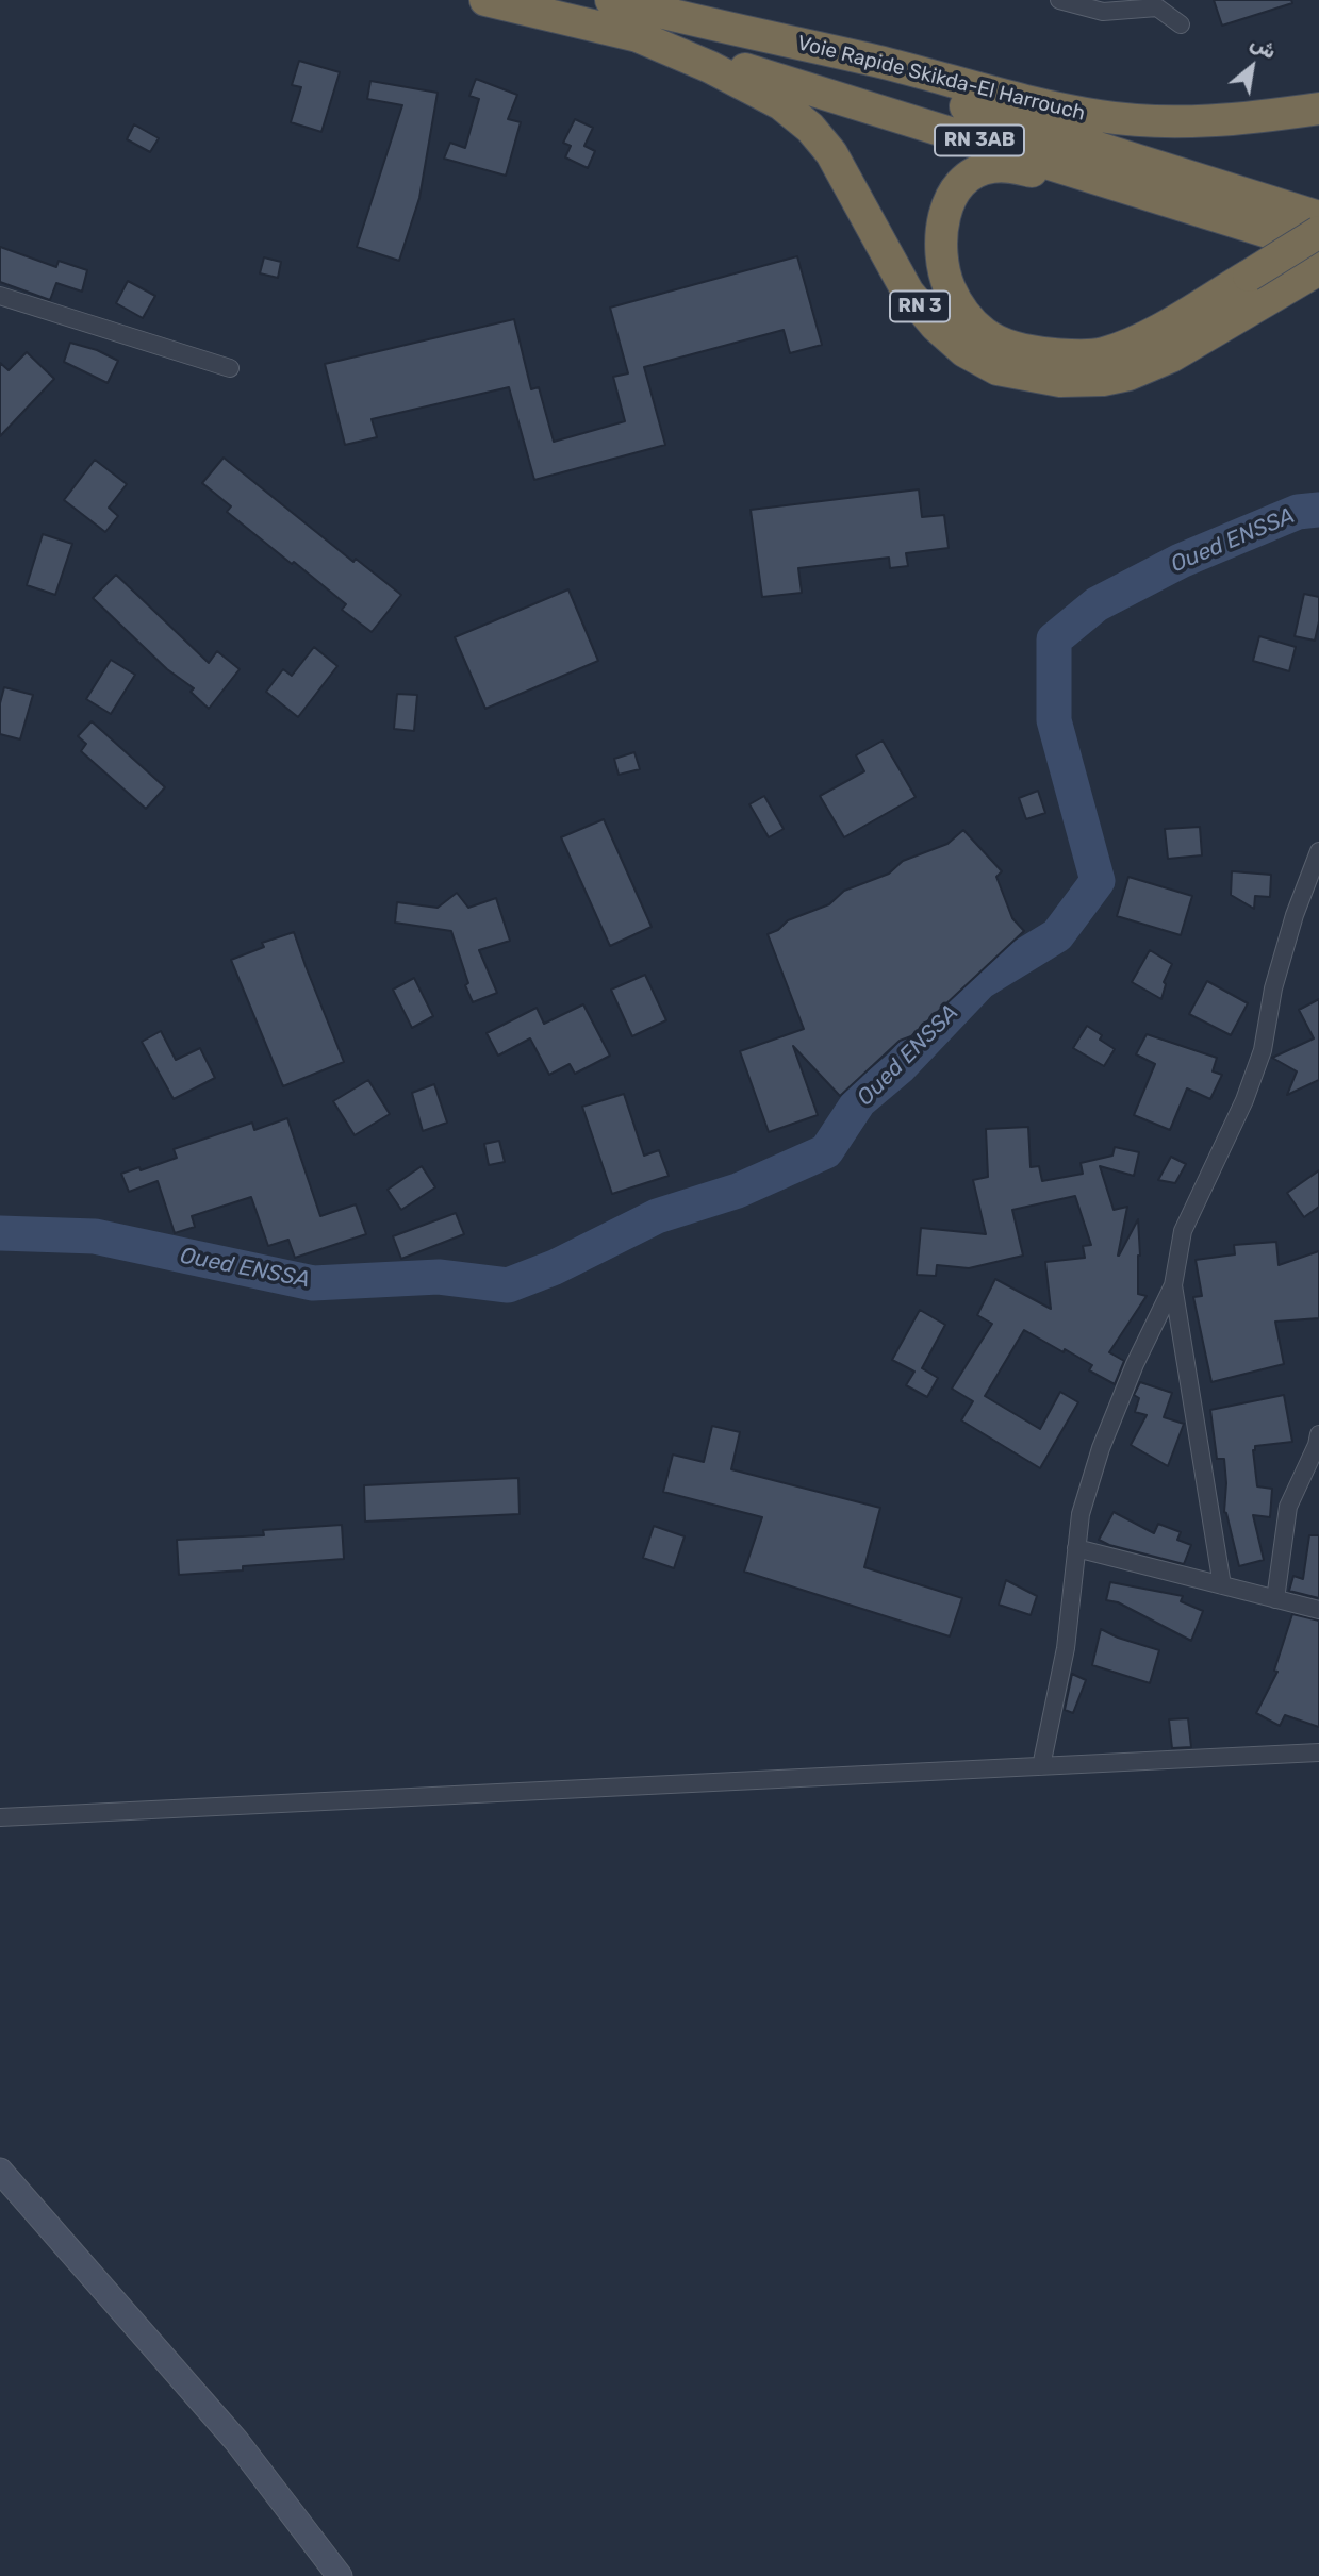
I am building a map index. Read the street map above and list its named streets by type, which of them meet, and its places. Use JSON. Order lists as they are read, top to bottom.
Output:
{
  "streets": {
    "highway": ["Voie Rapide Skikda-El Harrouch", "RN 3AB", "RN 3"]
  },
  "crossings": [
    ["Voie Rapide Skikda-El Harrouch", "RN 3AB"],
    ["RN 3AB", "RN 3"]
  ],
  "water": ["Oued ENSSA"],
  "north": "top right"
}
